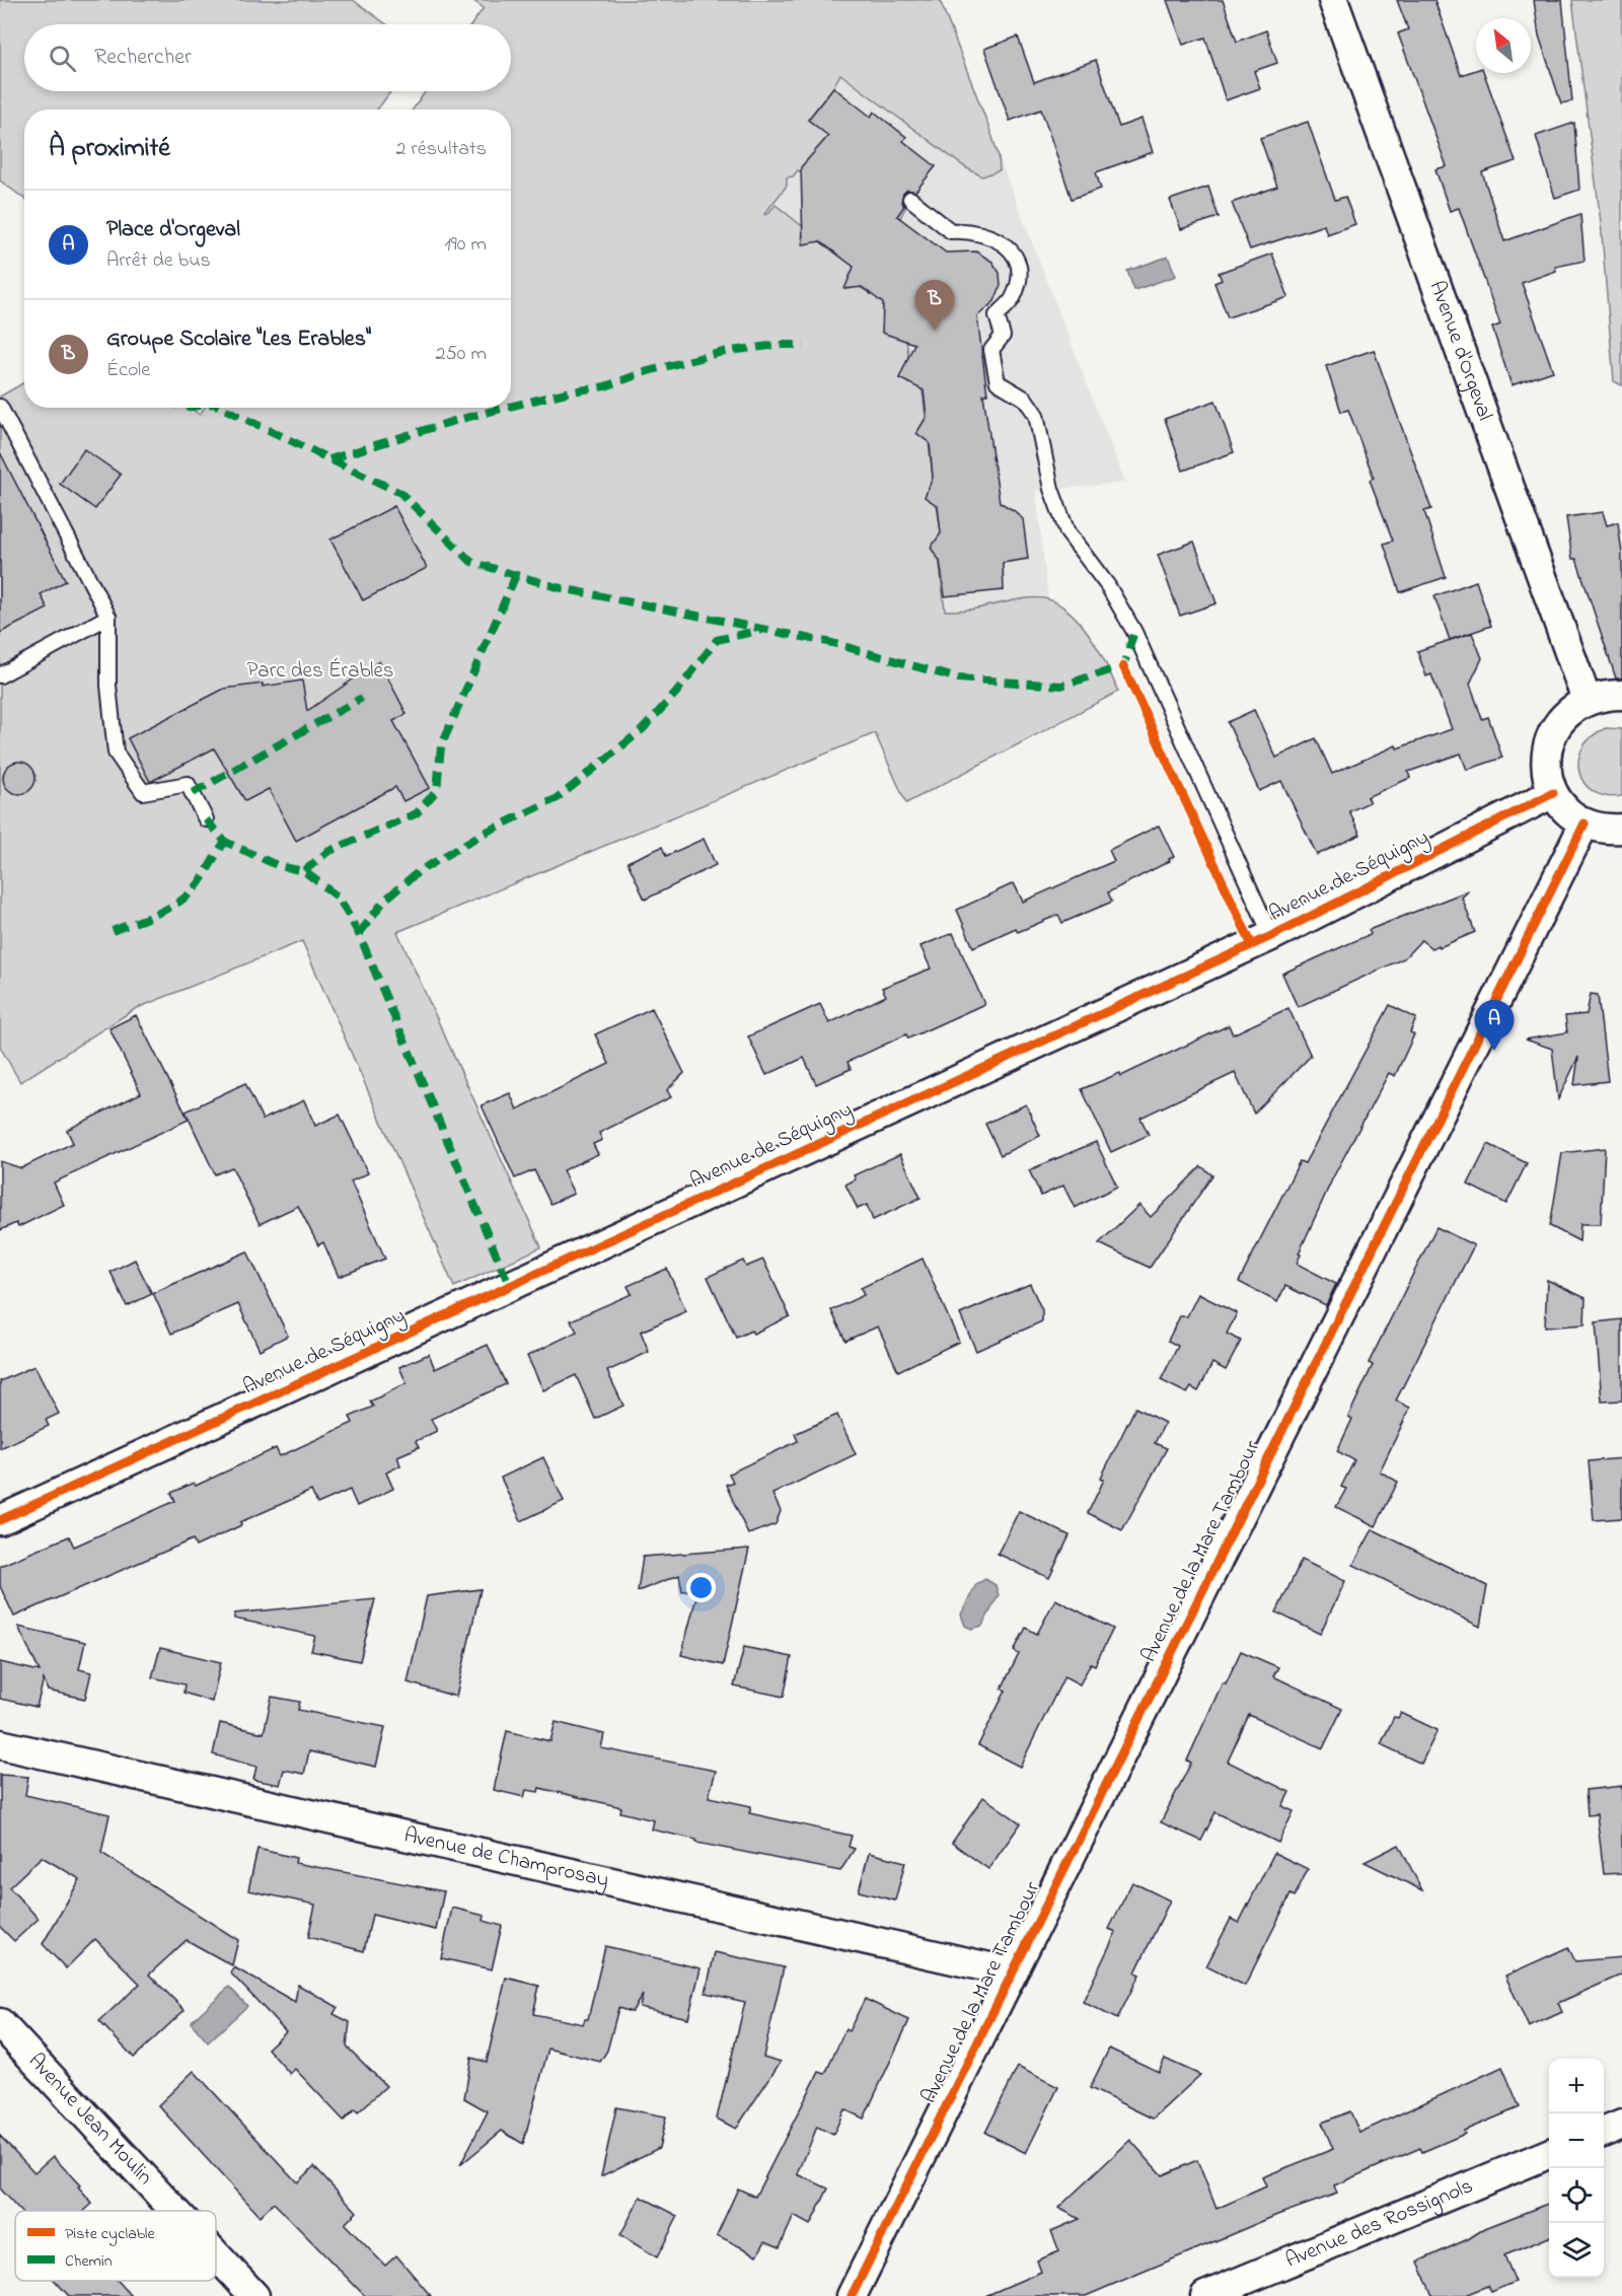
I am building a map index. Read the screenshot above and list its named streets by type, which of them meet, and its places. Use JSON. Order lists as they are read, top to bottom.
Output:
{
  "streets": {
    "street": [
      "Avenue d'Orgeval",
      "Avenue de Séquigny",
      "Avenue de la Mare Tambour",
      "Avenue de Champrosay",
      "Avenue Jean Moulin",
      "Avenue des Rossignols"
    ]
  },
  "crossings": [
    ["Avenue de la Mare Tambour", "Avenue de Champrosay"]
  ],
  "parks": ["Parc des Érables"],
  "legend": ["Piste cyclable", "Chemin"],
  "north": "top left",
  "page": {
    "search": "Rechercher",
    "heading": ["À proximité", "2 résultats"],
    "list": [
      {
        "mark": "A",
        "name": "Place d'Orgeval",
        "note": "Arrêt de bus",
        "value": "190 m"
      },
      {
        "mark": "B",
        "name": "Groupe Scolaire \"Les Erables\"",
        "note": "École",
        "value": "250 m"
      }
    ],
    "pins": ["B", "A"],
    "map_buttons": ["+", "−"]
  }
}
